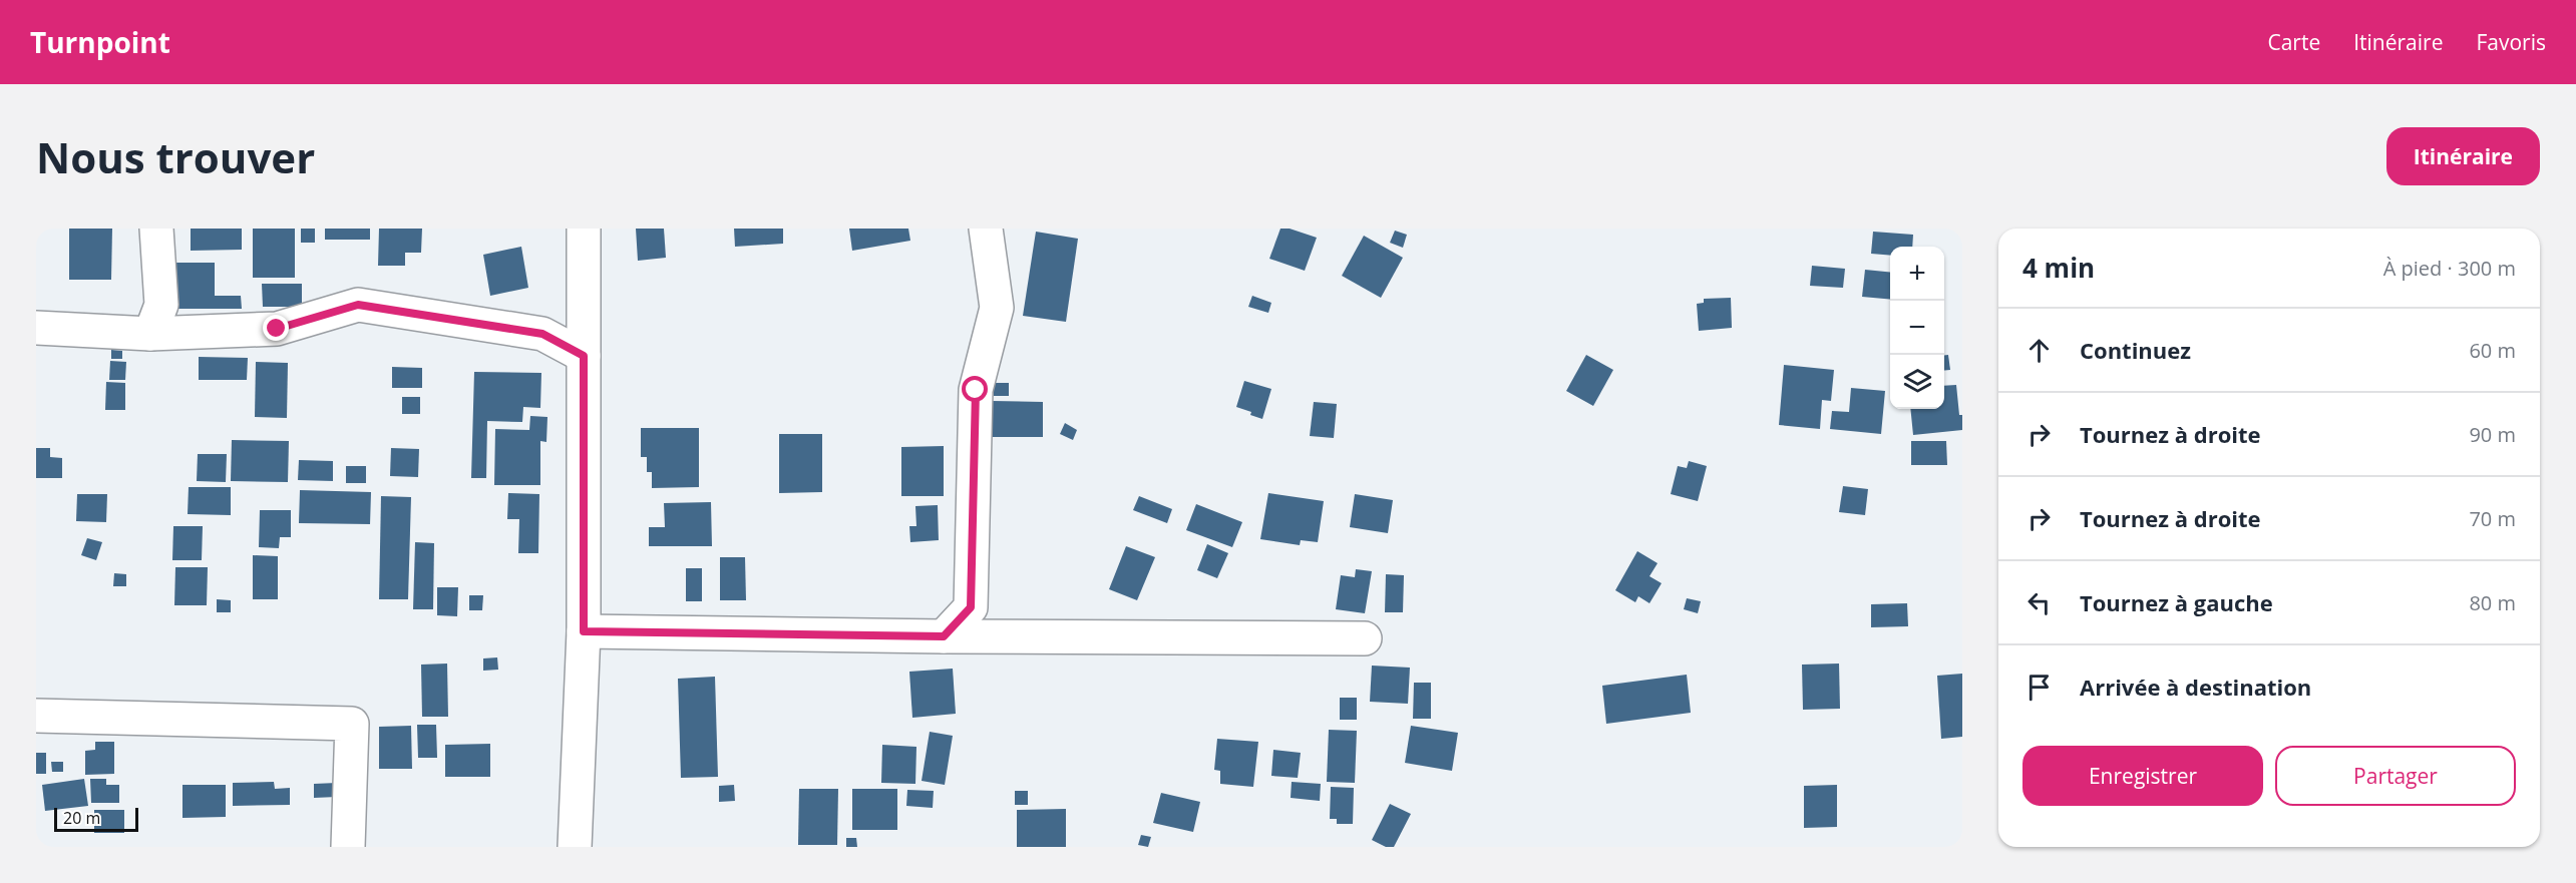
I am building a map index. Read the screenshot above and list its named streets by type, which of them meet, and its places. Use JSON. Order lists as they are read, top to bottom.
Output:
{
  "scale_bar": "20 m",
  "page": {
    "header": "Turnpoint",
    "nav": ["Carte", "Itinéraire", "Favoris"],
    "buttons": [
      "Itinéraire",
      ["Enregistrer", "Partager"]
    ],
    "title": "Nous trouver",
    "heading": ["4 min", "À pied · 300 m"],
    "map_buttons": ["+", "−"],
    "list": [
      ["Continuez", "60 m"],
      ["Tournez à droite", "90 m"],
      ["Tournez à droite", "70 m"],
      ["Tournez à gauche", "80 m"],
      "Arrivée à destination"
    ],
    "scale": "20 m"
  }
}
